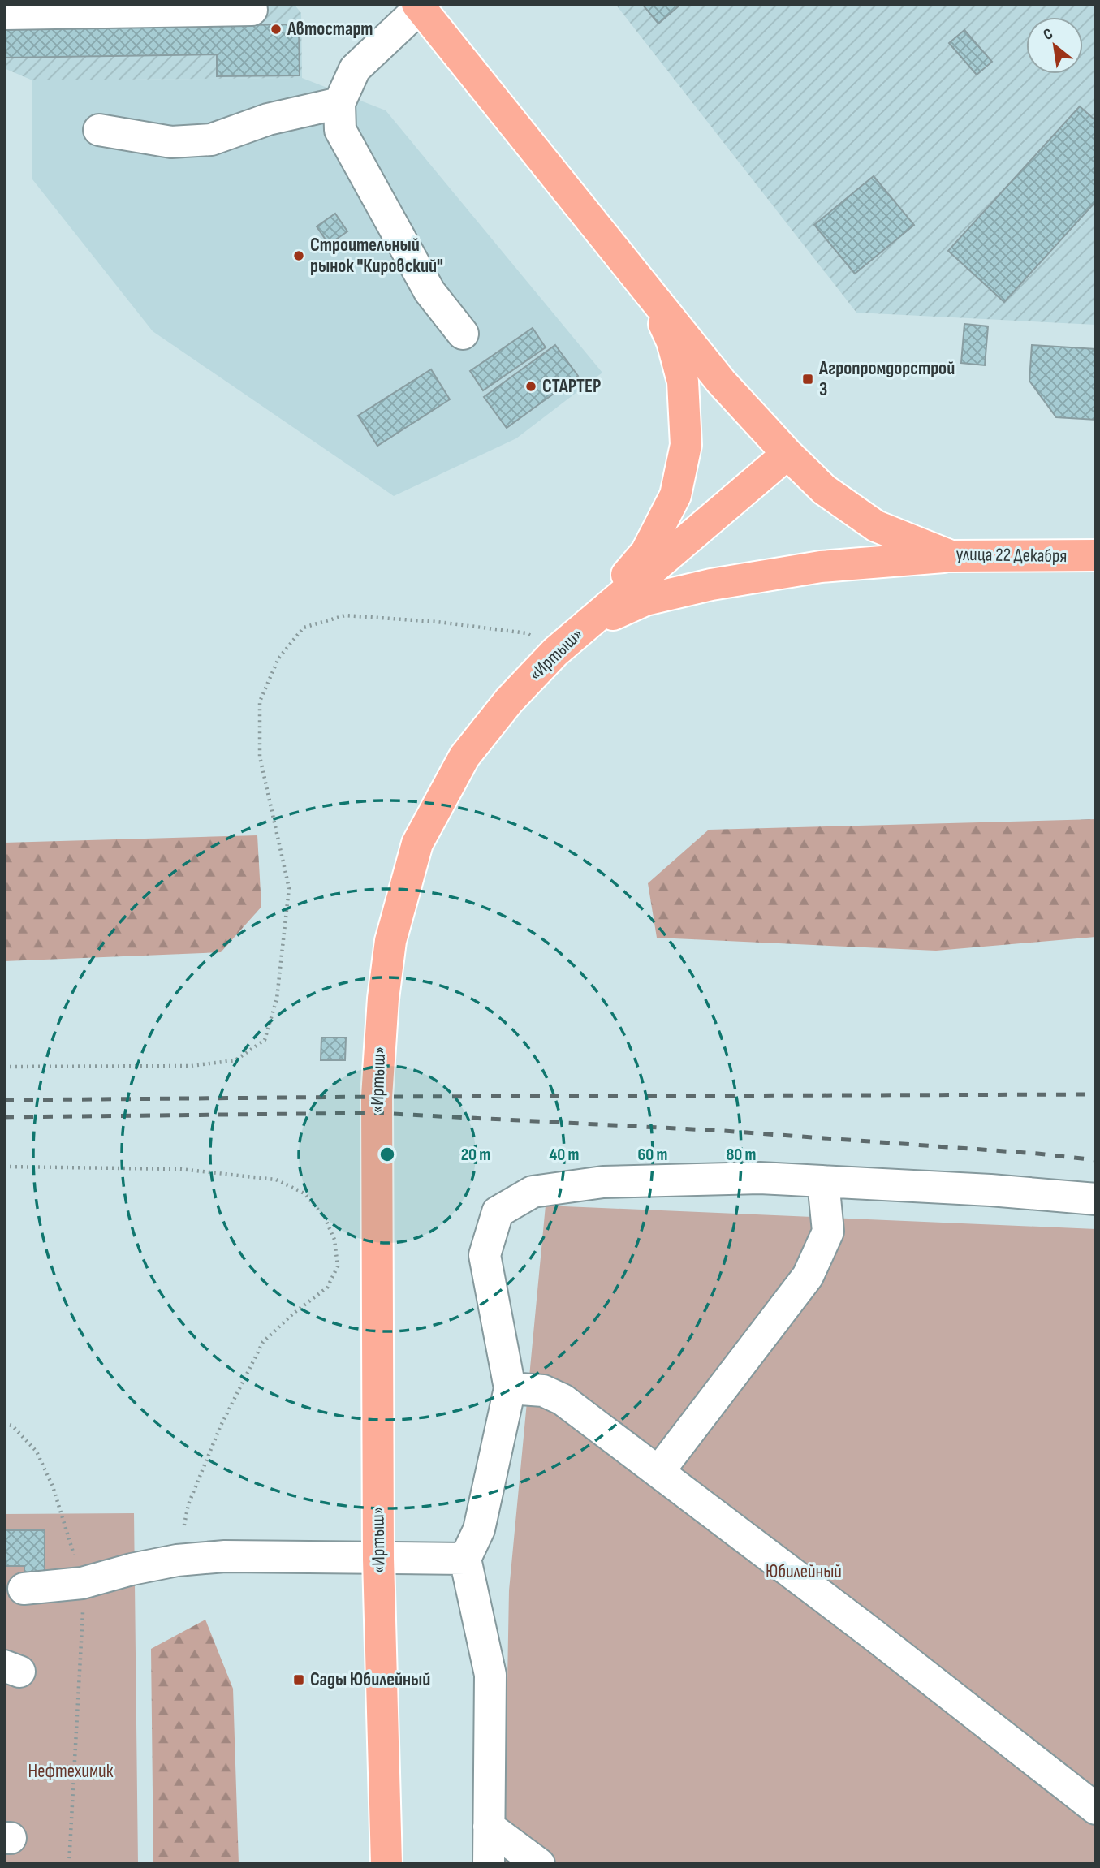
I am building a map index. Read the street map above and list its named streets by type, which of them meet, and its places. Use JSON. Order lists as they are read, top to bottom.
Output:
{
  "streets": {
    "main road": ["улица 22 Декабря", "«Иртыш»"]
  },
  "crossings": [
    ["улица 22 Декабря", "«Иртыш»"]
  ],
  "parks": ["Юбилейный", "Нефтехимик"],
  "places": {
    "other": ["Автостарт", "Строительный рынок \"Кировский\"", "СТАРТЕР"],
    "transit": ["Агропромдорстрой 3", "Сады Юбилейный"]
  },
  "north": "top left",
  "rings": [
    "20 m",
    "40 m",
    "60 m",
    "80 m"
  ]
}
